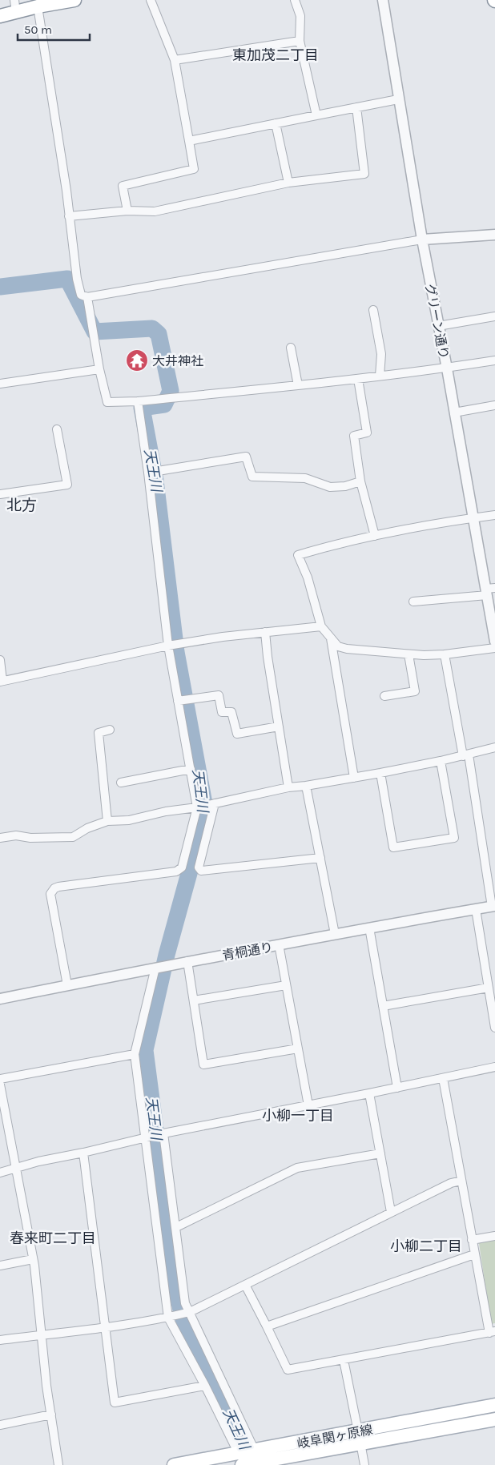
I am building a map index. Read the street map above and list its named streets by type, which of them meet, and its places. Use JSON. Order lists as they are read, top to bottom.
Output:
{
  "streets": {
    "main road": ["岐阜関ヶ原線"],
    "street": ["グリーン通り", "青桐通り"]
  },
  "districts": [
    "東加茂二丁目",
    "北方",
    "小柳一丁目",
    "春来町二丁目",
    "小柳二丁目"
  ],
  "water": ["天王川"],
  "places": {
    "temple": ["大井神社"]
  },
  "scale_bar": "50 m"
}
